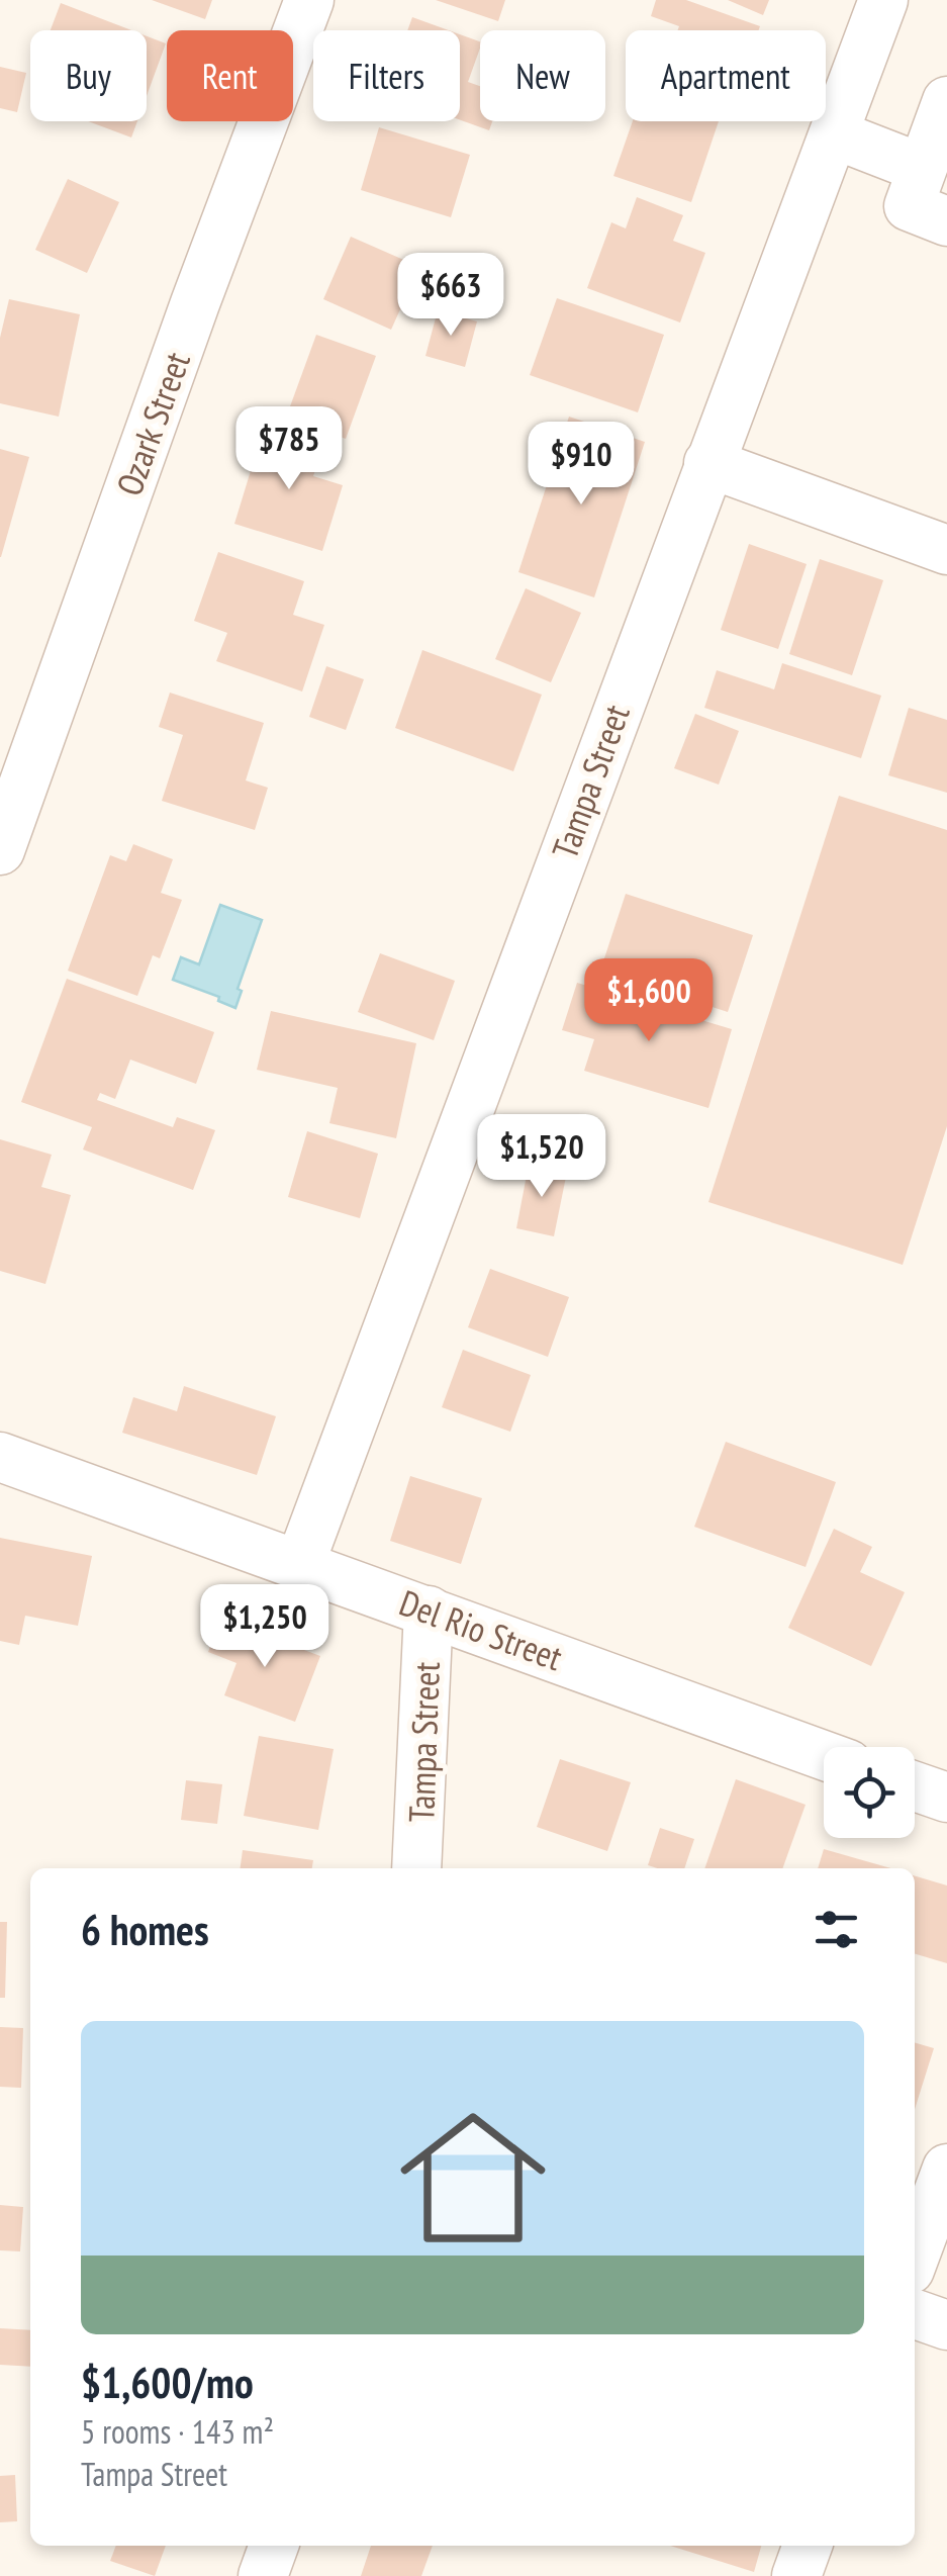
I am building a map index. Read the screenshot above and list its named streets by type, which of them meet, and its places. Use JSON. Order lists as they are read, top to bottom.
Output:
{
  "streets": {
    "street": ["Ozark Street", "Tampa Street", "Del Rio Street"]
  },
  "crossings": [
    ["Tampa Street", "Del Rio Street"]
  ],
  "page": {
    "chip": [
      "Buy",
      "Rent",
      "Filters",
      "New",
      "Apartment"
    ],
    "price": [
      "$663",
      "$785",
      "$910",
      "$1,600",
      "$1,520",
      "$1,250"
    ],
    "heading": "6 homes",
    "list": [
      {
        "name": "$1,600/mo",
        "note": "5 rooms · 143 m² · Tampa Street"
      }
    ]
  }
}
